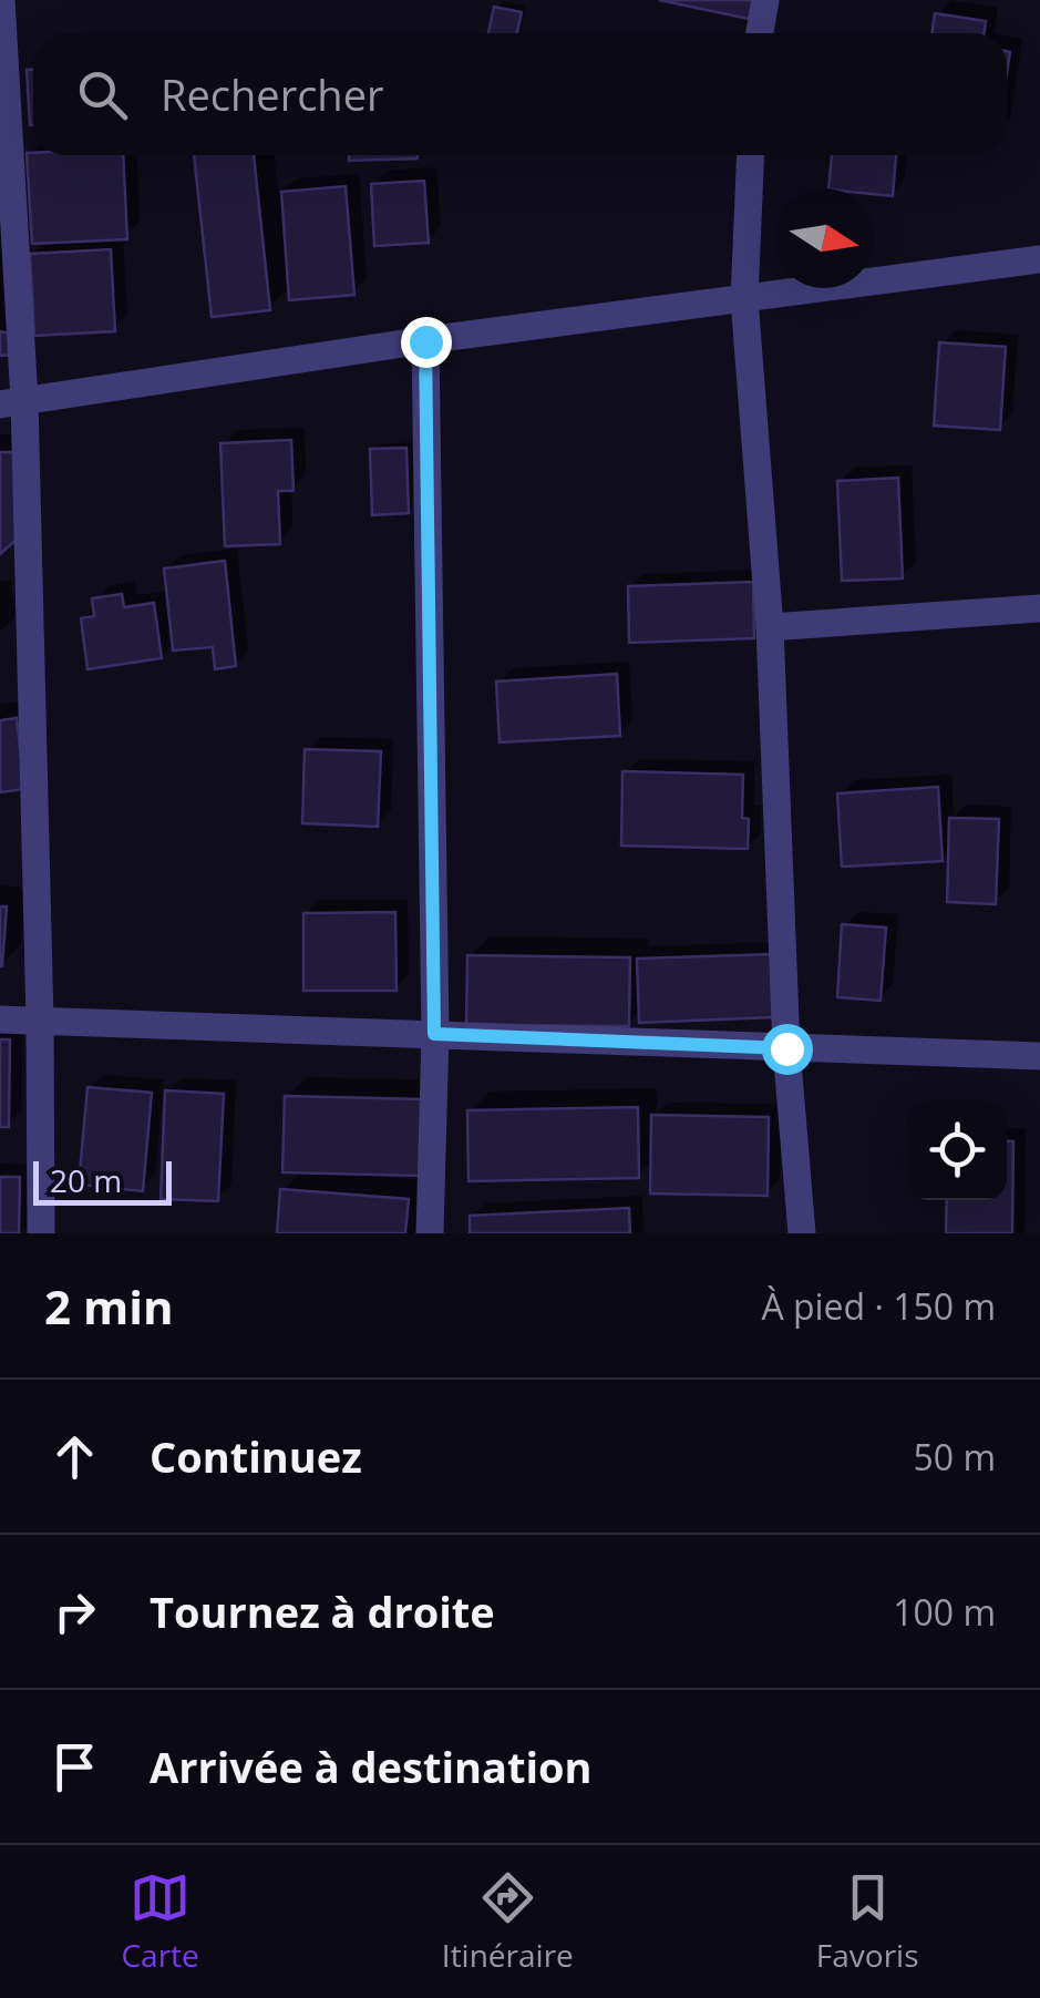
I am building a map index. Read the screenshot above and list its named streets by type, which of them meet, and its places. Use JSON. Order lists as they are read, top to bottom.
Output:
{
  "scale_bar": "20 m",
  "north": "right",
  "page": {
    "search": "Rechercher",
    "scale": "20 m",
    "heading": ["2 min", "À pied · 150 m"],
    "list": [
      ["Continuez", "50 m"],
      ["Tournez à droite", "100 m"],
      "Arrivée à destination"
    ],
    "nav": ["Carte", "Itinéraire", "Favoris"]
  }
}
